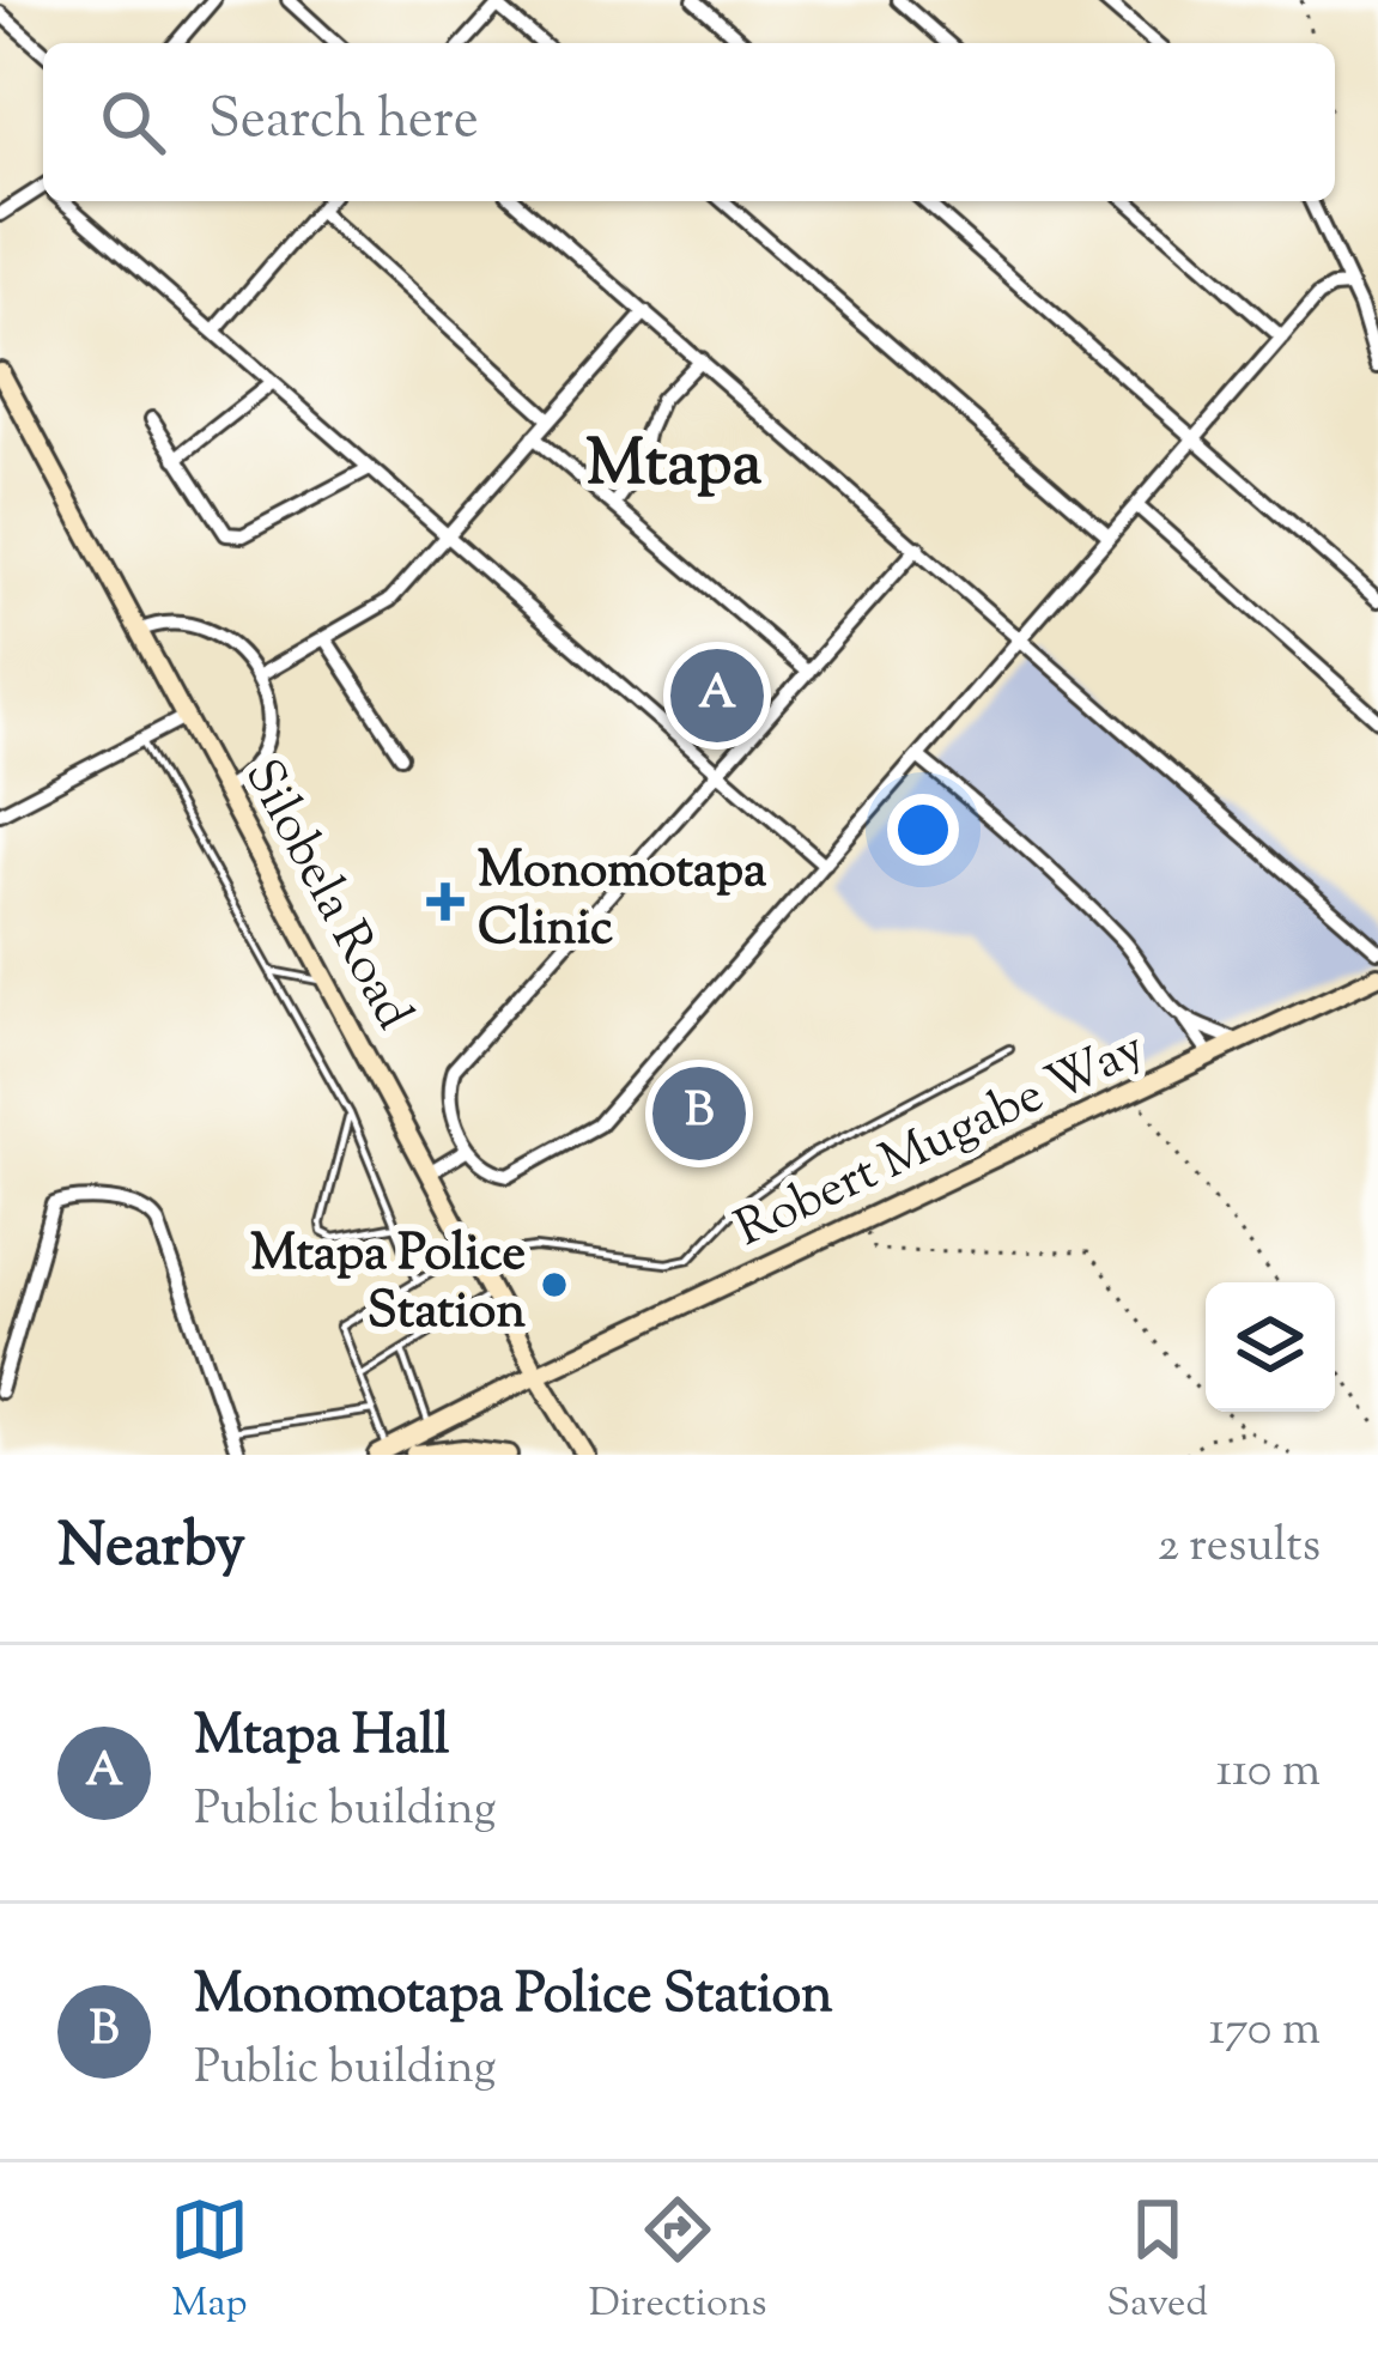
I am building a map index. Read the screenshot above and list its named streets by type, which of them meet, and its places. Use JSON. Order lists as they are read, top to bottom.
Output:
{
  "streets": {
    "street": ["Silobela Road", "Robert Mugabe Way"]
  },
  "crossings": [
    ["Silobela Road", "Robert Mugabe Way"]
  ],
  "districts": ["Mtapa"],
  "places": {
    "health": ["Monomotapa Clinic"],
    "other": ["Mtapa Police Station"]
  },
  "page": {
    "search": "Search here",
    "pins": ["A", "B"],
    "heading": ["Nearby", "2 results"],
    "list": [
      {
        "mark": "A",
        "name": "Mtapa Hall",
        "note": "Public building",
        "value": "110 m"
      },
      {
        "mark": "B",
        "name": "Monomotapa Police Station",
        "note": "Public building",
        "value": "170 m"
      }
    ],
    "nav": ["Map", "Directions", "Saved"]
  }
}
